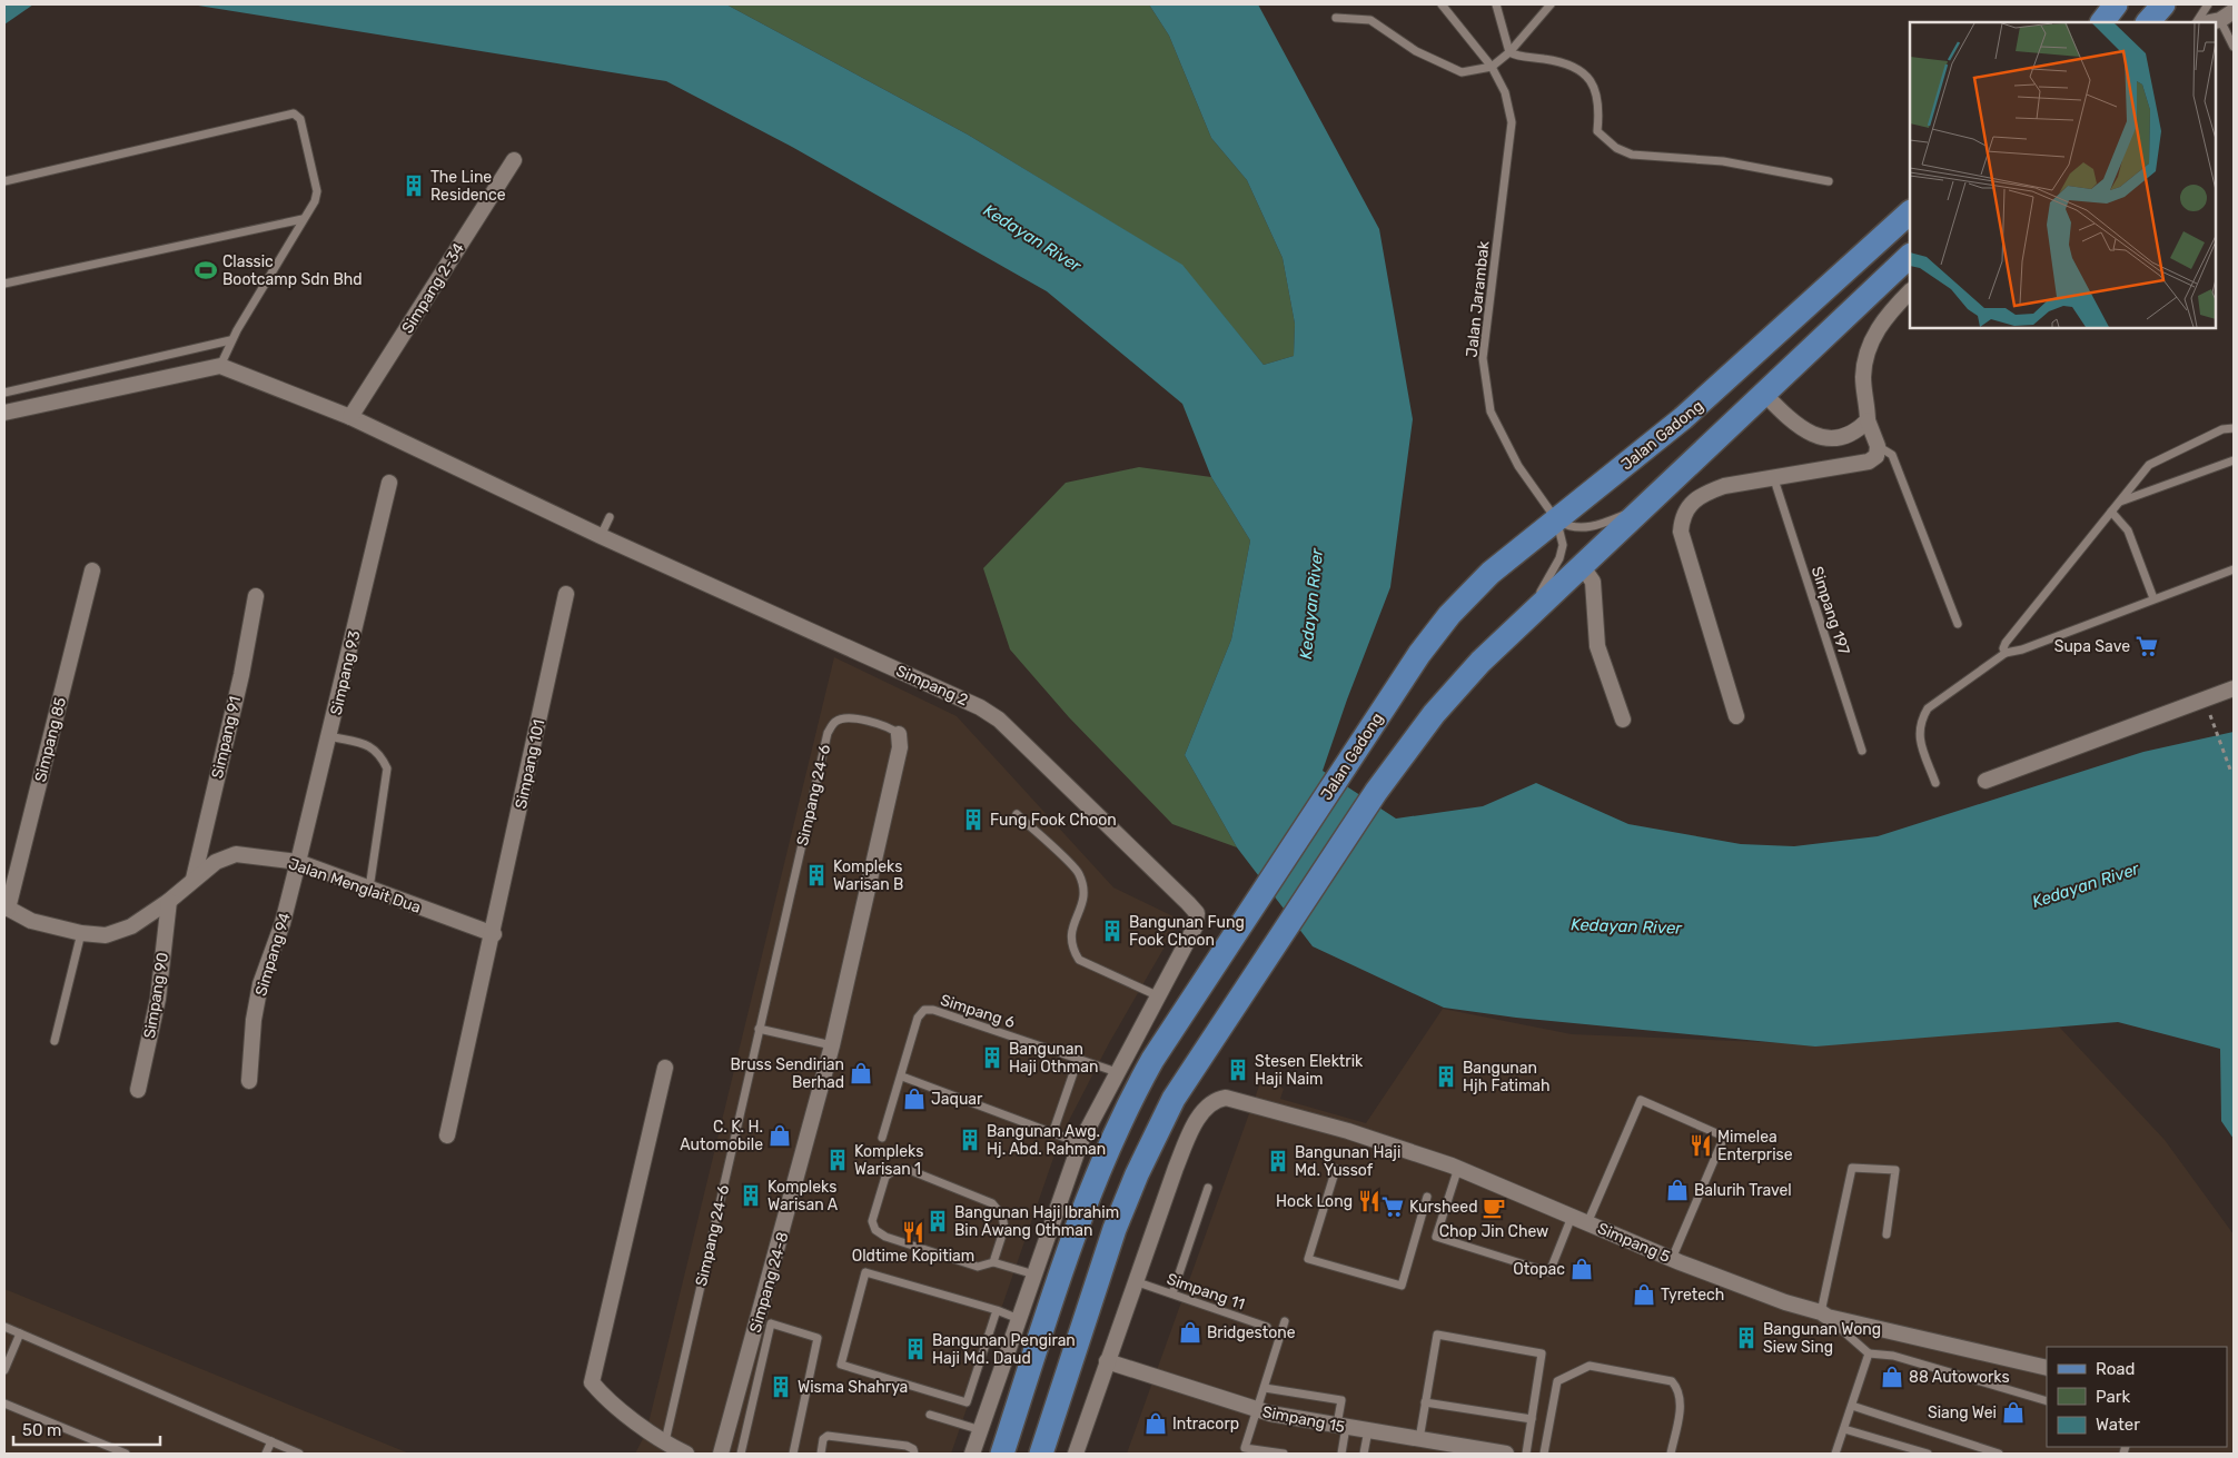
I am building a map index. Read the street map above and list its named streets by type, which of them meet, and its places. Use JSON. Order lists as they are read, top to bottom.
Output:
{
  "streets": {
    "main road": ["Jalan Gadong"],
    "street": [
      "Simpang 2-34",
      "Simpang 93",
      "Simpang 2",
      "Simpang 91",
      "Simpang 85",
      "Simpang 101",
      "Simpang 24-6",
      "Jalan Menglait Dua",
      "Simpang 94",
      "Simpang 90",
      "Simpang 5",
      "Simpang 24-8",
      "Simpang 15"
    ],
    "lane": [
      "Jalan Jarambak",
      "Simpang 197",
      "Simpang 6",
      "Simpang 11"
    ]
  },
  "crossings": [
    ["Jalan Jarambak", "Jalan Gadong"],
    ["Simpang 93", "Jalan Menglait Dua"],
    ["Simpang 93", "Simpang 94"],
    ["Simpang 91", "Jalan Menglait Dua"],
    ["Simpang 85", "Jalan Menglait Dua"],
    ["Simpang 101", "Jalan Menglait Dua"],
    ["Simpang 24-6", "Simpang 24-8"],
    ["Jalan Menglait Dua", "Simpang 94"],
    ["Jalan Menglait Dua", "Simpang 90"],
    ["Simpang 5", "Simpang 11"]
  ],
  "water": ["Kedayan River"],
  "places": {
    "building": [
      "The Line Residence",
      "Fung Fook Choon",
      "Kompleks Warisan B",
      "Bangunan Fung Fook Choon",
      "Bangunan Haji Othman",
      "Stesen Elektrik Haji Naim",
      "Bangunan Hjh Fatimah",
      "Bangunan Awg. Hj. Abd. Rahman",
      "Kompleks Warisan 1",
      "Bangunan Haji Md. Yussof",
      "Kompleks Warisan A",
      "Bangunan Haji Ibrahim Bin Awang Othman",
      "Bangunan Wong Siew Sing",
      "Bangunan Pengiran Haji Md. Daud",
      "Wisma Shahrya"
    ],
    "sports": ["Classic Bootcamp Sdn Bhd"],
    "supermarket": ["Supa Save", "Kursheed"],
    "shop": [
      "Bruss Sendirian Berhad",
      "Jaquar",
      "C. K. H. Automobile",
      "Balurih Travel",
      "Otopac",
      "Tyretech",
      "Bridgestone",
      "88 Autoworks",
      "Siang Wei",
      "Intracorp"
    ],
    "restaurant": ["Mimelea Enterprise", "Hock Long", "Oldtime Kopitiam"],
    "cafe": ["Chop Jin Chew"]
  },
  "legend": ["Road", "Park", "Water"],
  "scale_bar": "50 m"
}
